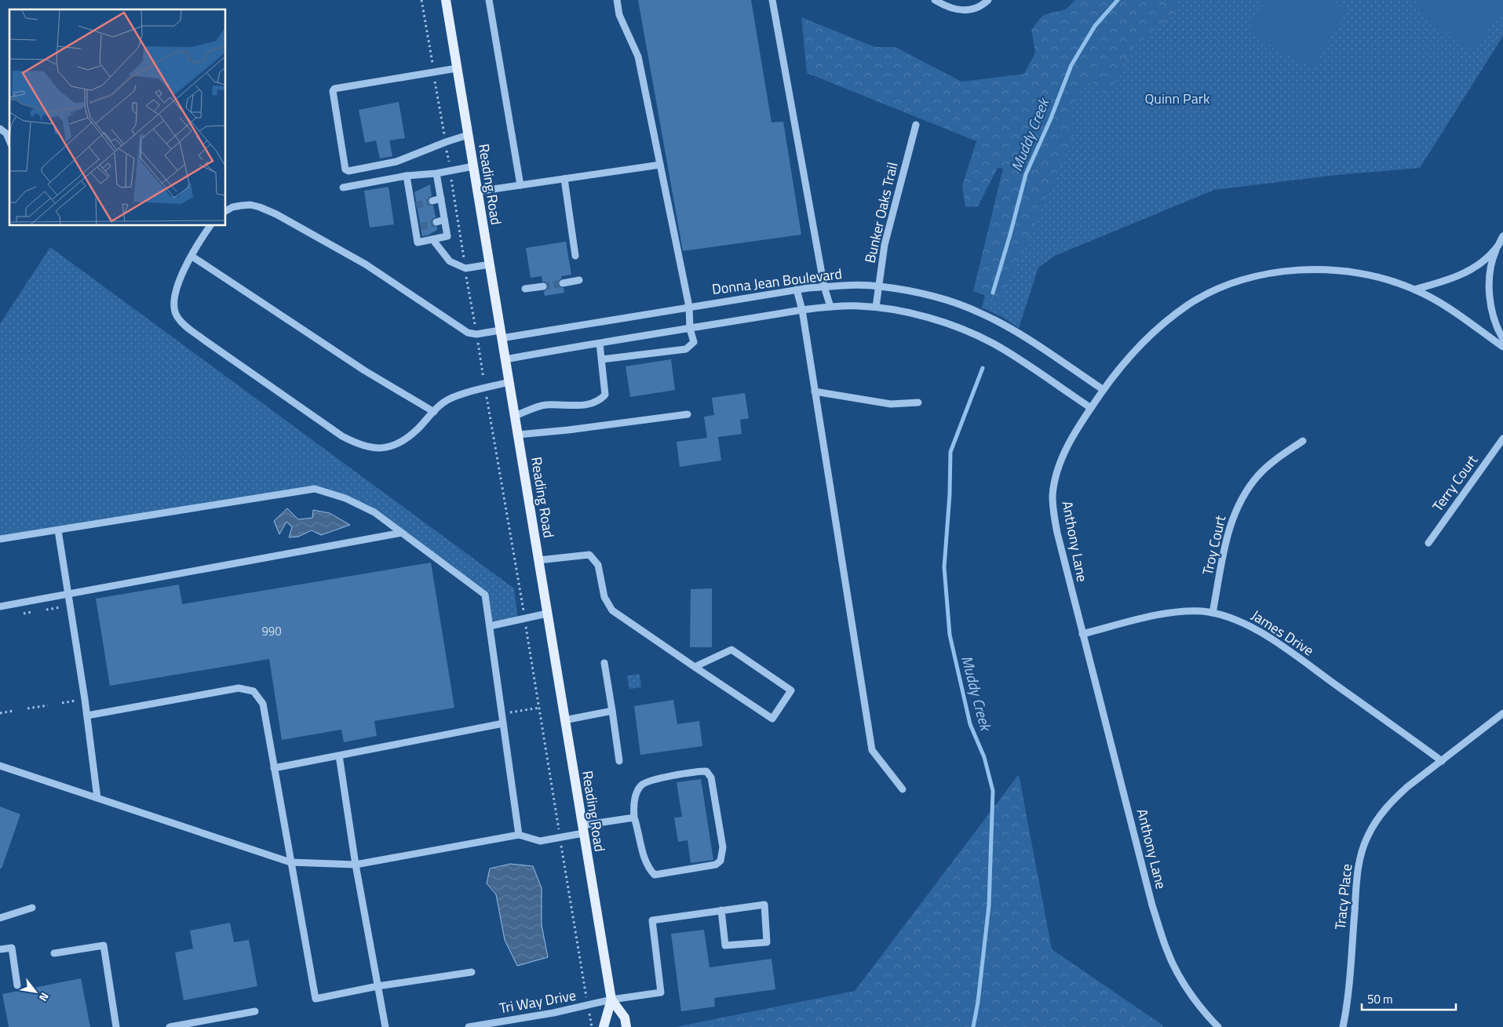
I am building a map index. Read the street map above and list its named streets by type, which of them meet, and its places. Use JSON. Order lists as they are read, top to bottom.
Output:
{
  "streets": {
    "main road": ["Reading Road"],
    "street": [
      "Bunker Oaks Trail",
      "Donna Jean Boulevard",
      "Terry Court",
      "Anthony Lane",
      "Troy Court",
      "James Drive",
      "Tracy Place",
      "Tri Way Drive"
    ]
  },
  "crossings": [
    ["Reading Road", "Donna Jean Boulevard"],
    ["Reading Road", "Tri Way Drive"],
    ["Bunker Oaks Trail", "Donna Jean Boulevard"],
    ["Donna Jean Boulevard", "Anthony Lane"],
    ["Anthony Lane", "James Drive"],
    ["Troy Court", "James Drive"],
    ["James Drive", "Tracy Place"]
  ],
  "water": ["Muddy Creek"],
  "parks": ["Quinn Park"],
  "house_numbers": ["990"],
  "scale_bar": "50 m",
  "north": "bottom right"
}
